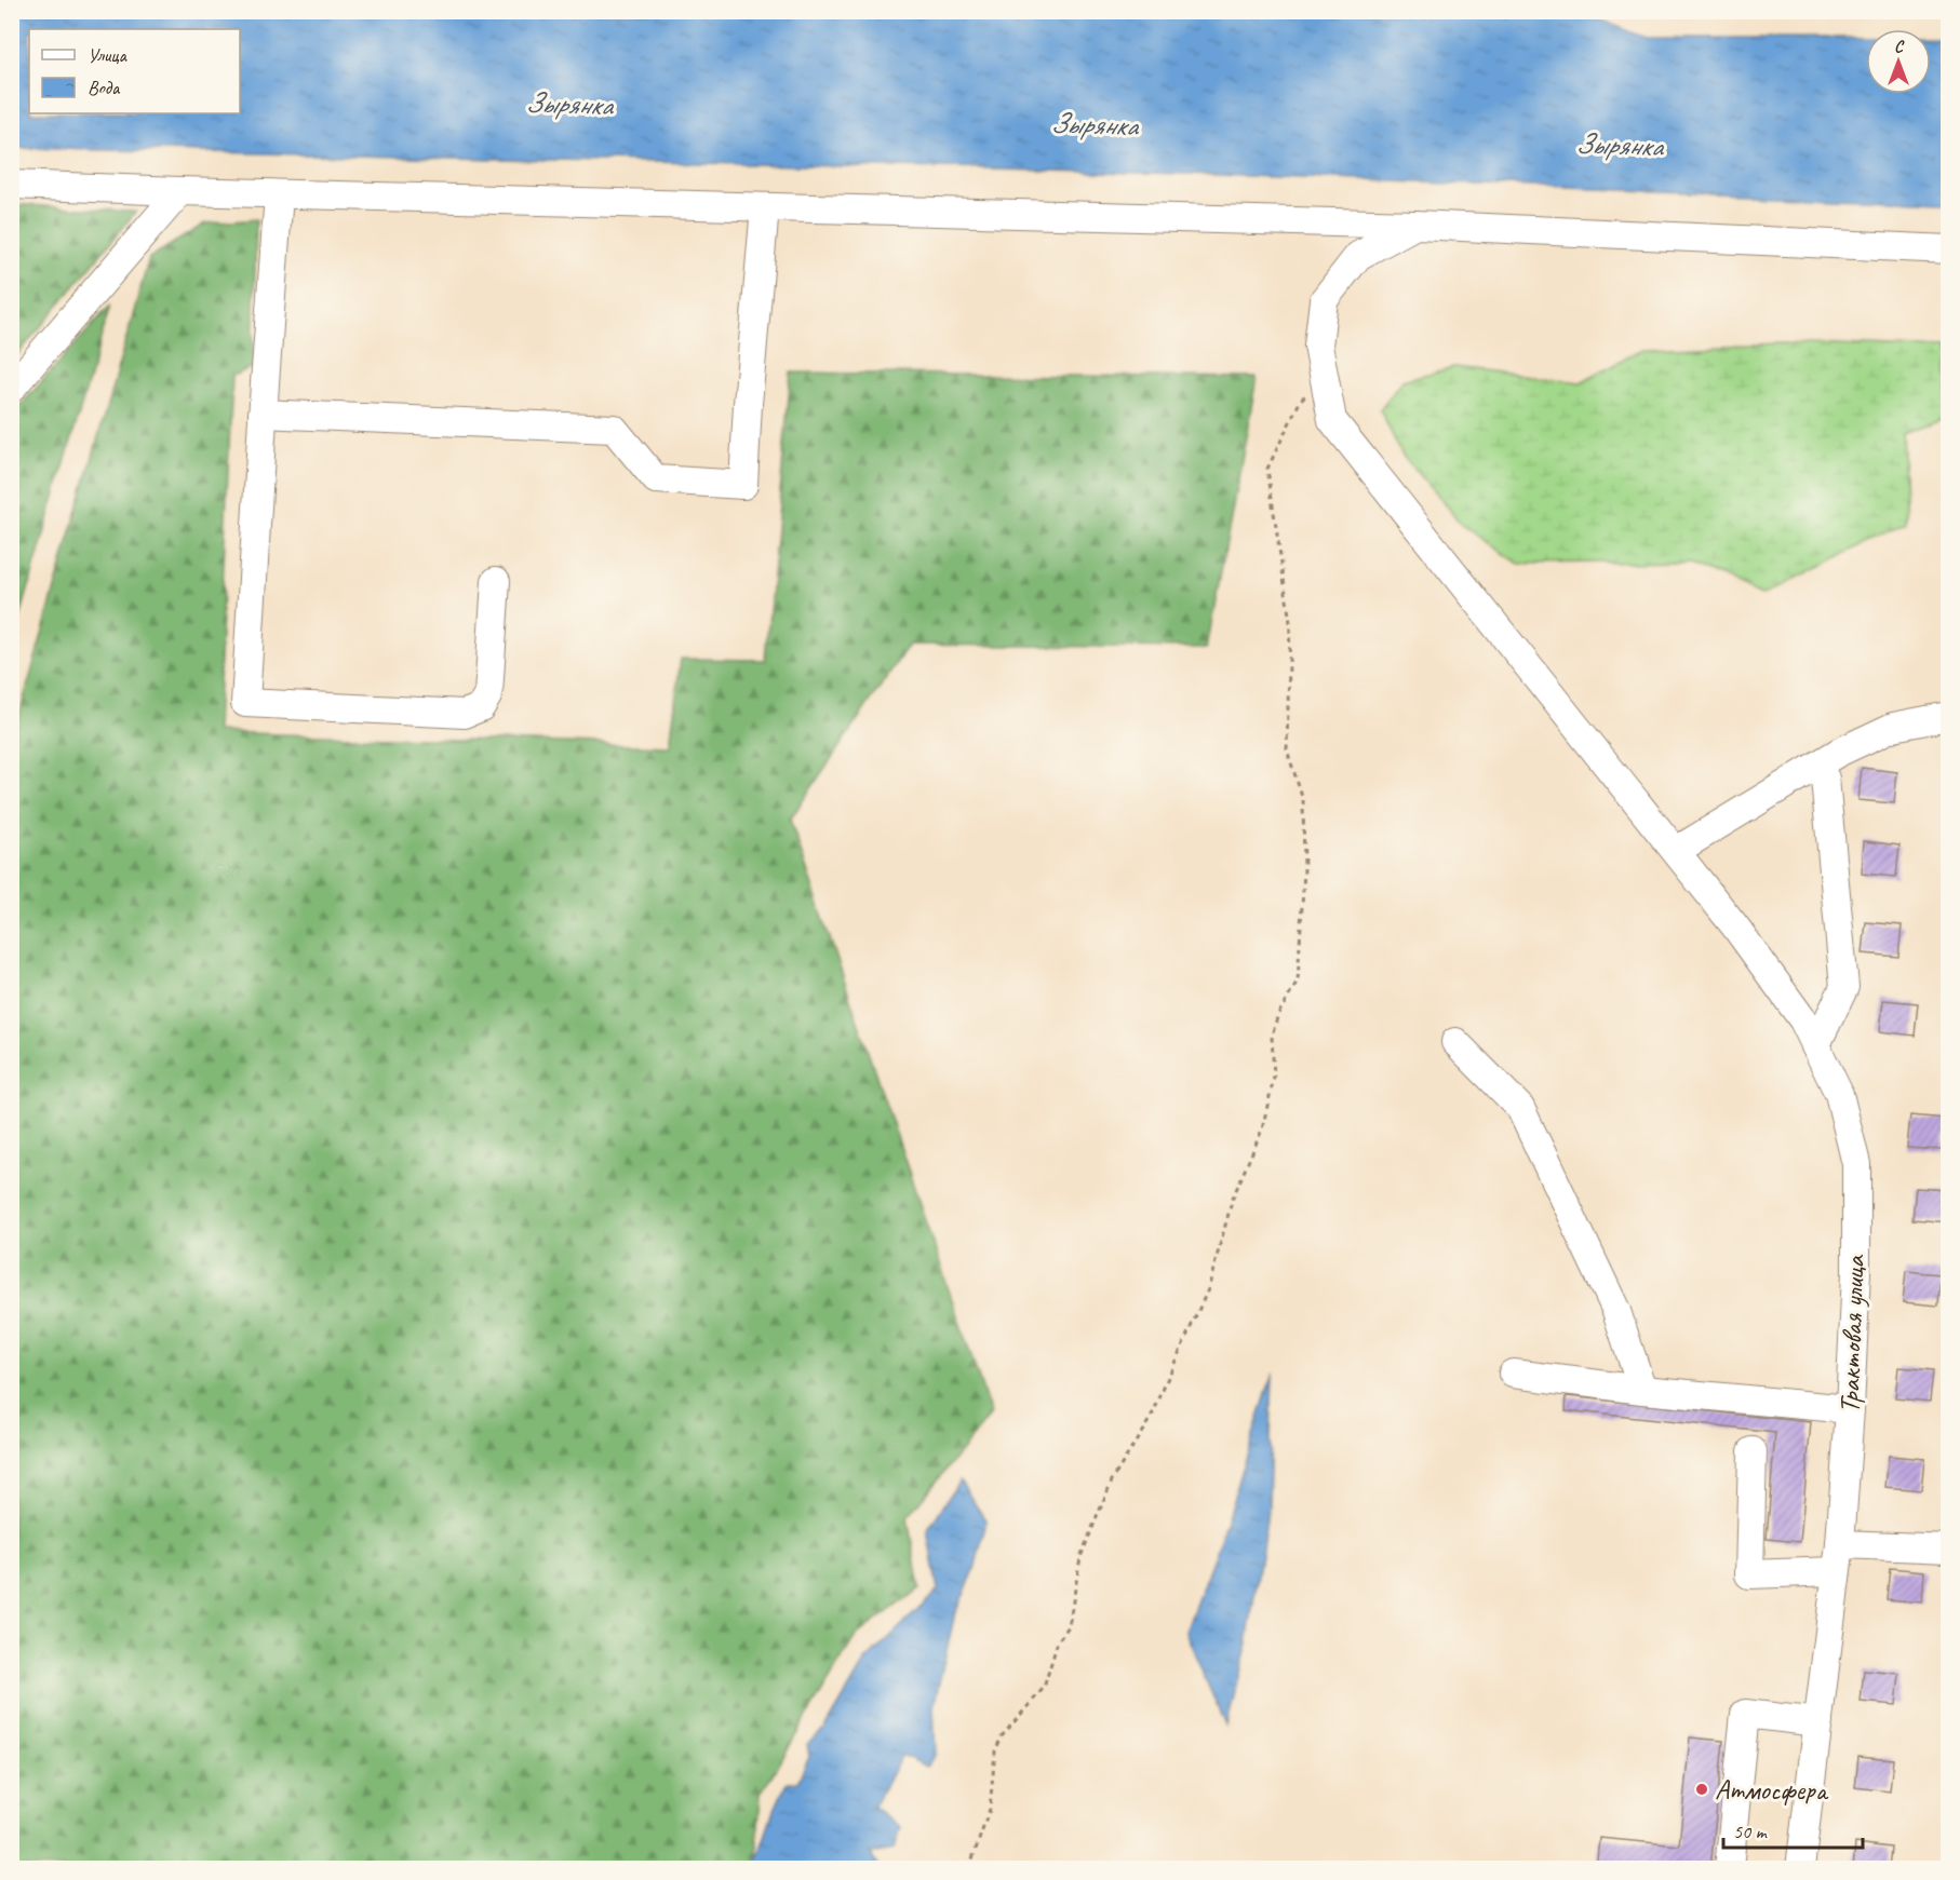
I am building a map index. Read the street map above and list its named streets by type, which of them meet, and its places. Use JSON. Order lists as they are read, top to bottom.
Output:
{
  "streets": {
    "street": ["Трактовая улица"]
  },
  "water": ["Зырянка"],
  "places": ["Атмосфера"],
  "legend": ["Улица", "Вода"],
  "scale_bar": "50 m",
  "north": "top"
}
